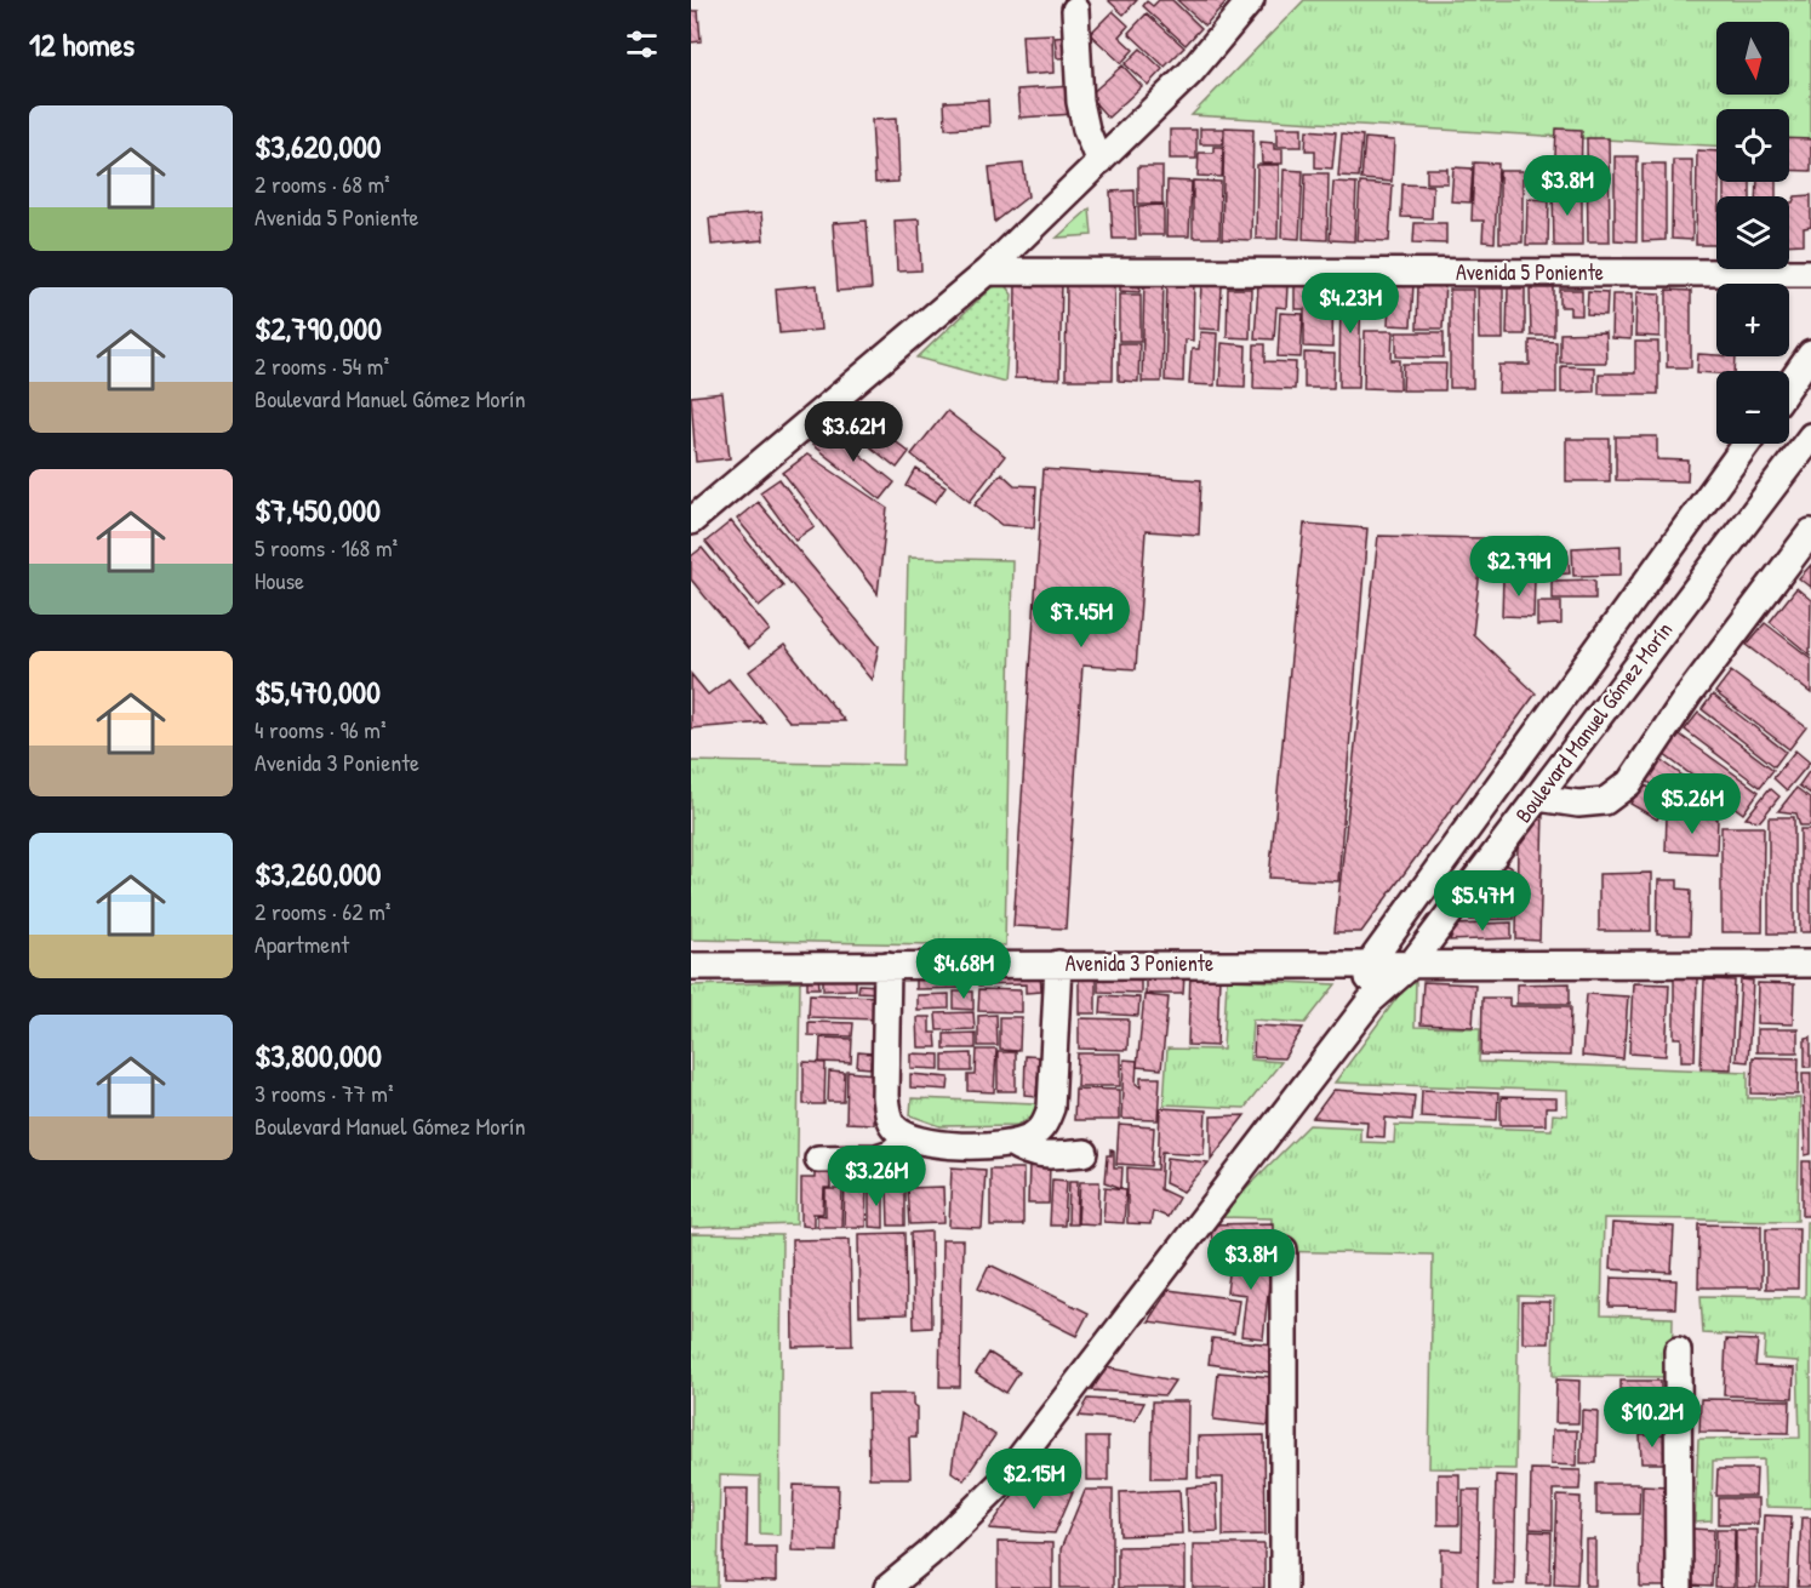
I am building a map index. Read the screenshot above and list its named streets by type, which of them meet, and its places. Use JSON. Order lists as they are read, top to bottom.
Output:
{
  "streets": {
    "street": ["Avenida 5 Poniente", "Boulevard Manuel Gómez Morín", "Avenida 3 Poniente"]
  },
  "crossings": [
    ["Boulevard Manuel Gómez Morín", "Avenida 3 Poniente"]
  ],
  "north": "bottom",
  "page": {
    "heading": "12 homes",
    "map_buttons": ["+", "−"],
    "list": [
      {
        "name": "$3,620,000",
        "note": "2 rooms · 68 m² · Avenida 5 Poniente"
      },
      {
        "name": "$2,790,000",
        "note": "2 rooms · 54 m² · Boulevard Manuel Gómez Morín"
      },
      {
        "name": "$7,450,000",
        "note": "5 rooms · 168 m² · House"
      },
      {
        "name": "$5,470,000",
        "note": "4 rooms · 96 m² · Avenida 3 Poniente"
      },
      {
        "name": "$3,260,000",
        "note": "2 rooms · 62 m² · Apartment"
      },
      {
        "name": "$3,800,000",
        "note": "3 rooms · 77 m² · Boulevard Manuel Gómez Morín"
      }
    ],
    "price": [
      "$3.8M",
      "$4.23M",
      "$3.62M",
      "$2.79M",
      "$7.45M",
      "$5.26M",
      "$5.47M",
      "$4.68M",
      "$3.26M",
      "$3.8M",
      "$10.2M",
      "$2.15M"
    ]
  }
}
